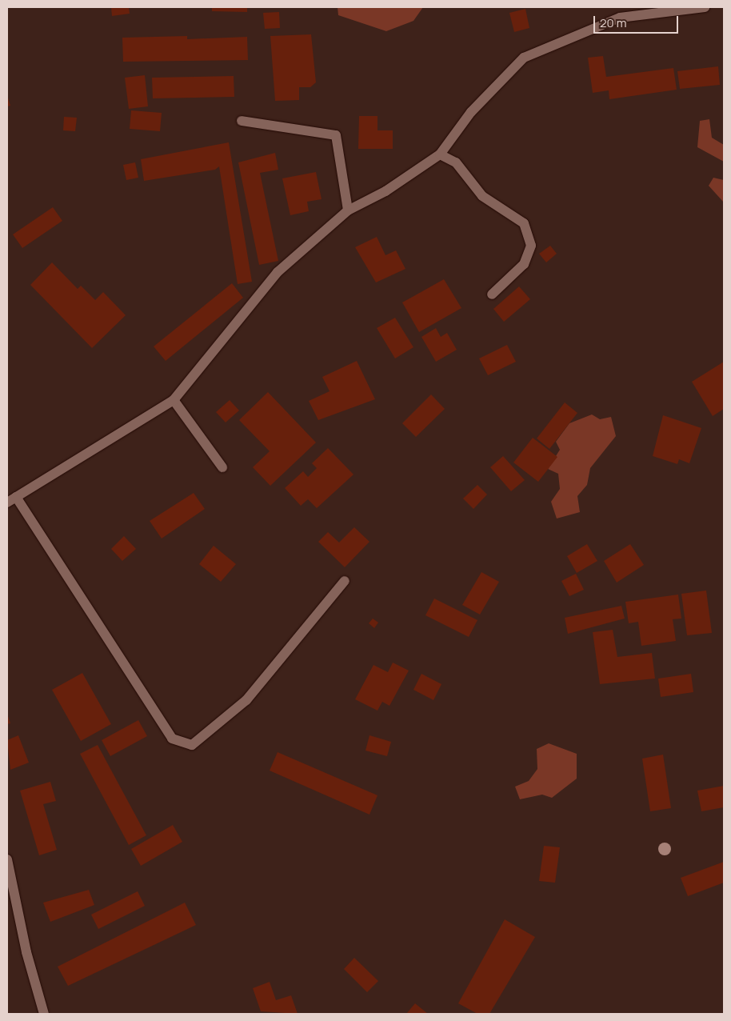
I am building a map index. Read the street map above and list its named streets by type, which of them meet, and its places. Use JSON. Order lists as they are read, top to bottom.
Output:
{
  "scale_bar": "20 m"
}
